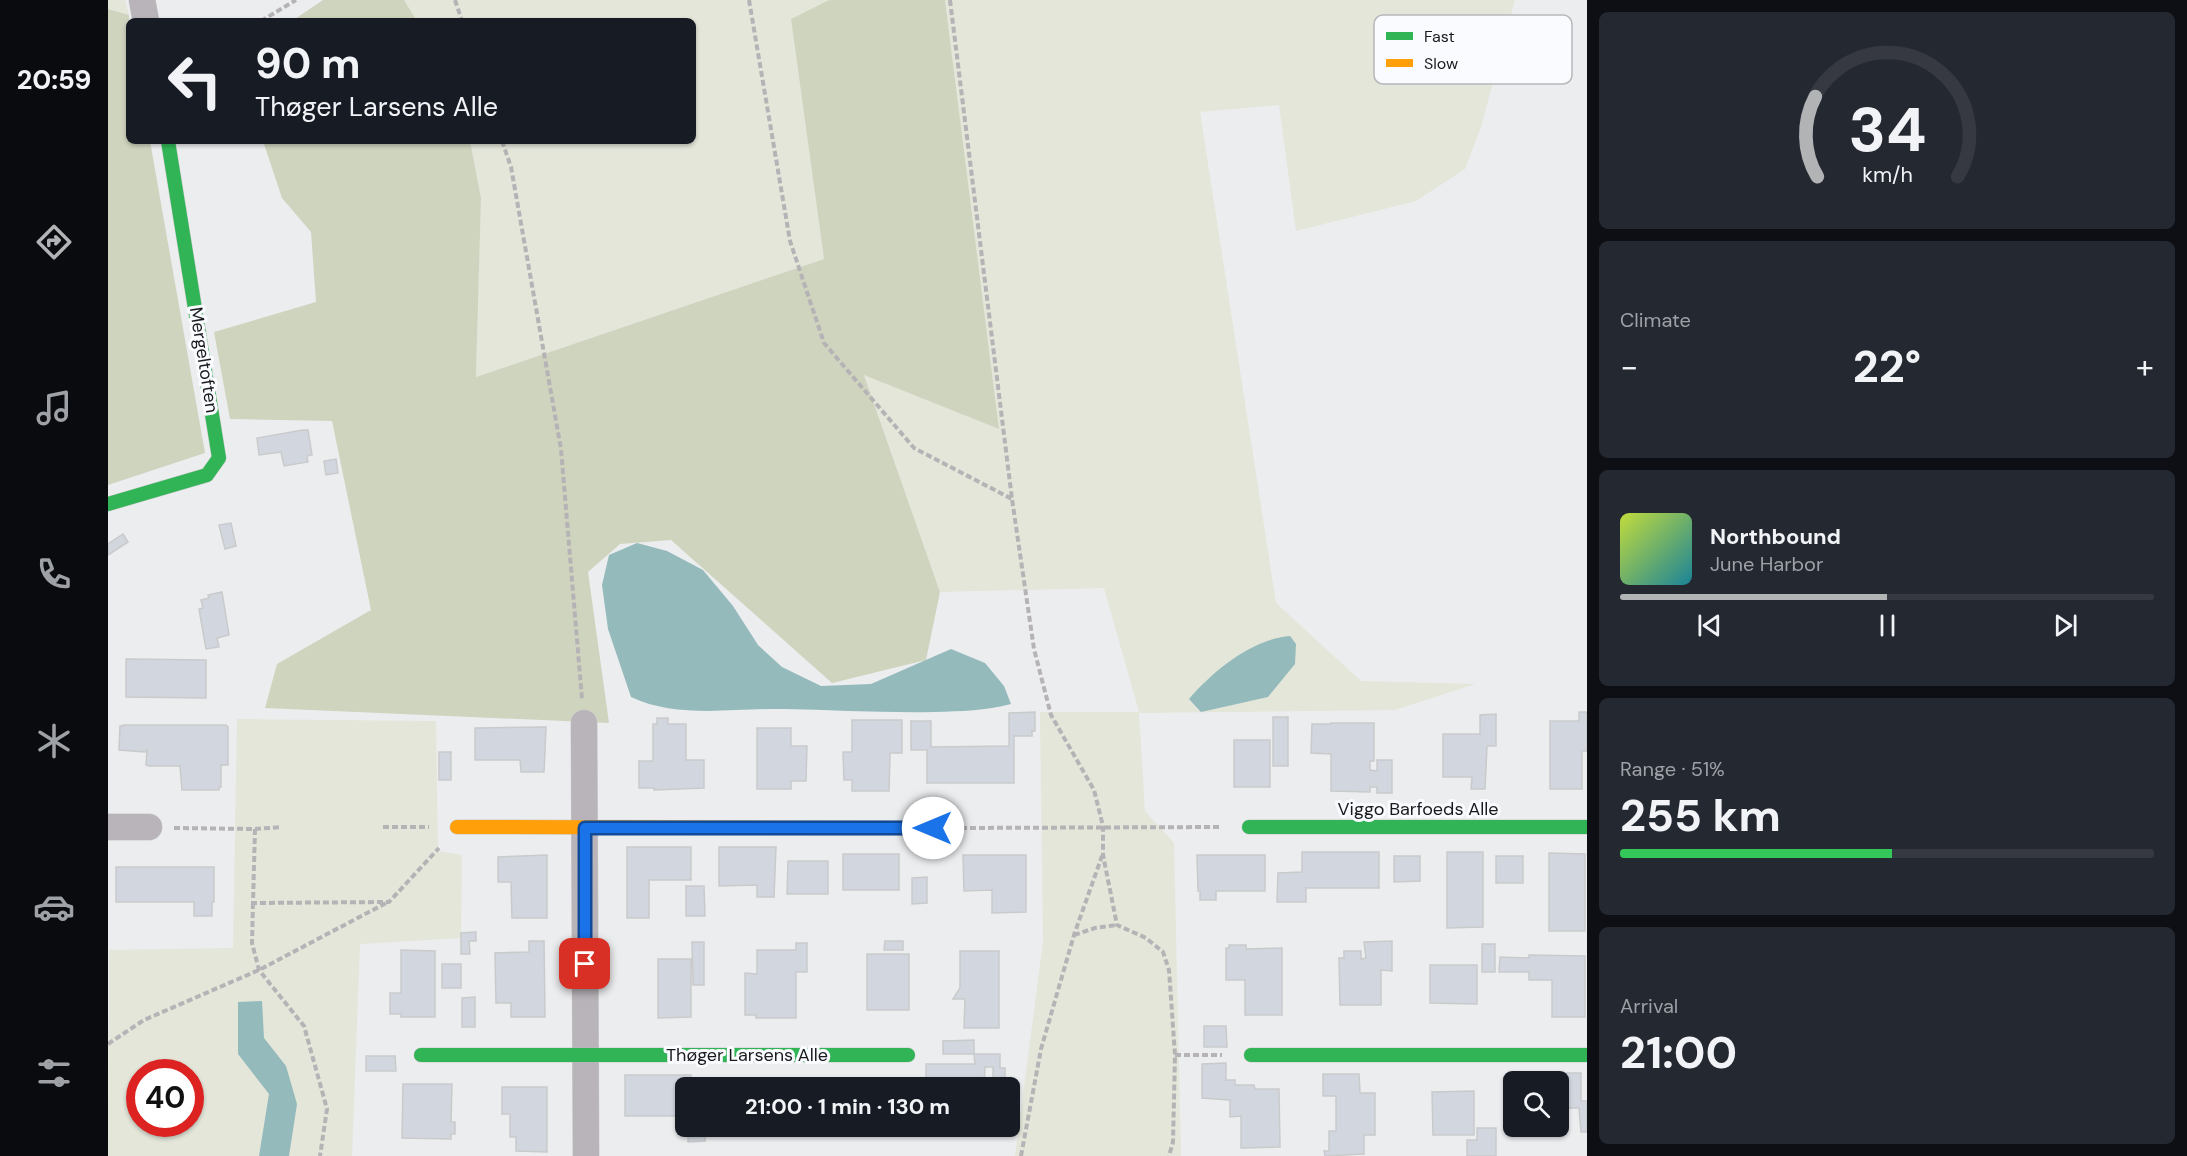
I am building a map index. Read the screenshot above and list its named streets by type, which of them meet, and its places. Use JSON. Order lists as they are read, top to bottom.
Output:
{
  "streets": {
    "street": ["Mergeltoften", "Viggo Barfoeds Alle", "Thøger Larsens Alle"]
  },
  "legend": ["Fast", "Slow"],
  "page": {
    "tabs": "20:59",
    "turn": ["90 m", "Thøger Larsens Alle"],
    "tile": [
      "Climate",
      ["Range · 51%", "255 km"],
      ["Arrival", "21:00"]
    ],
    "heat": ["−", "22°", "+"],
    "song": ["Northbound", "June Harbor"],
    "limit": "40",
    "trip": "21:00 · 1 min · 130 m",
    "gauge": ["34", "km/h"]
  }
}
